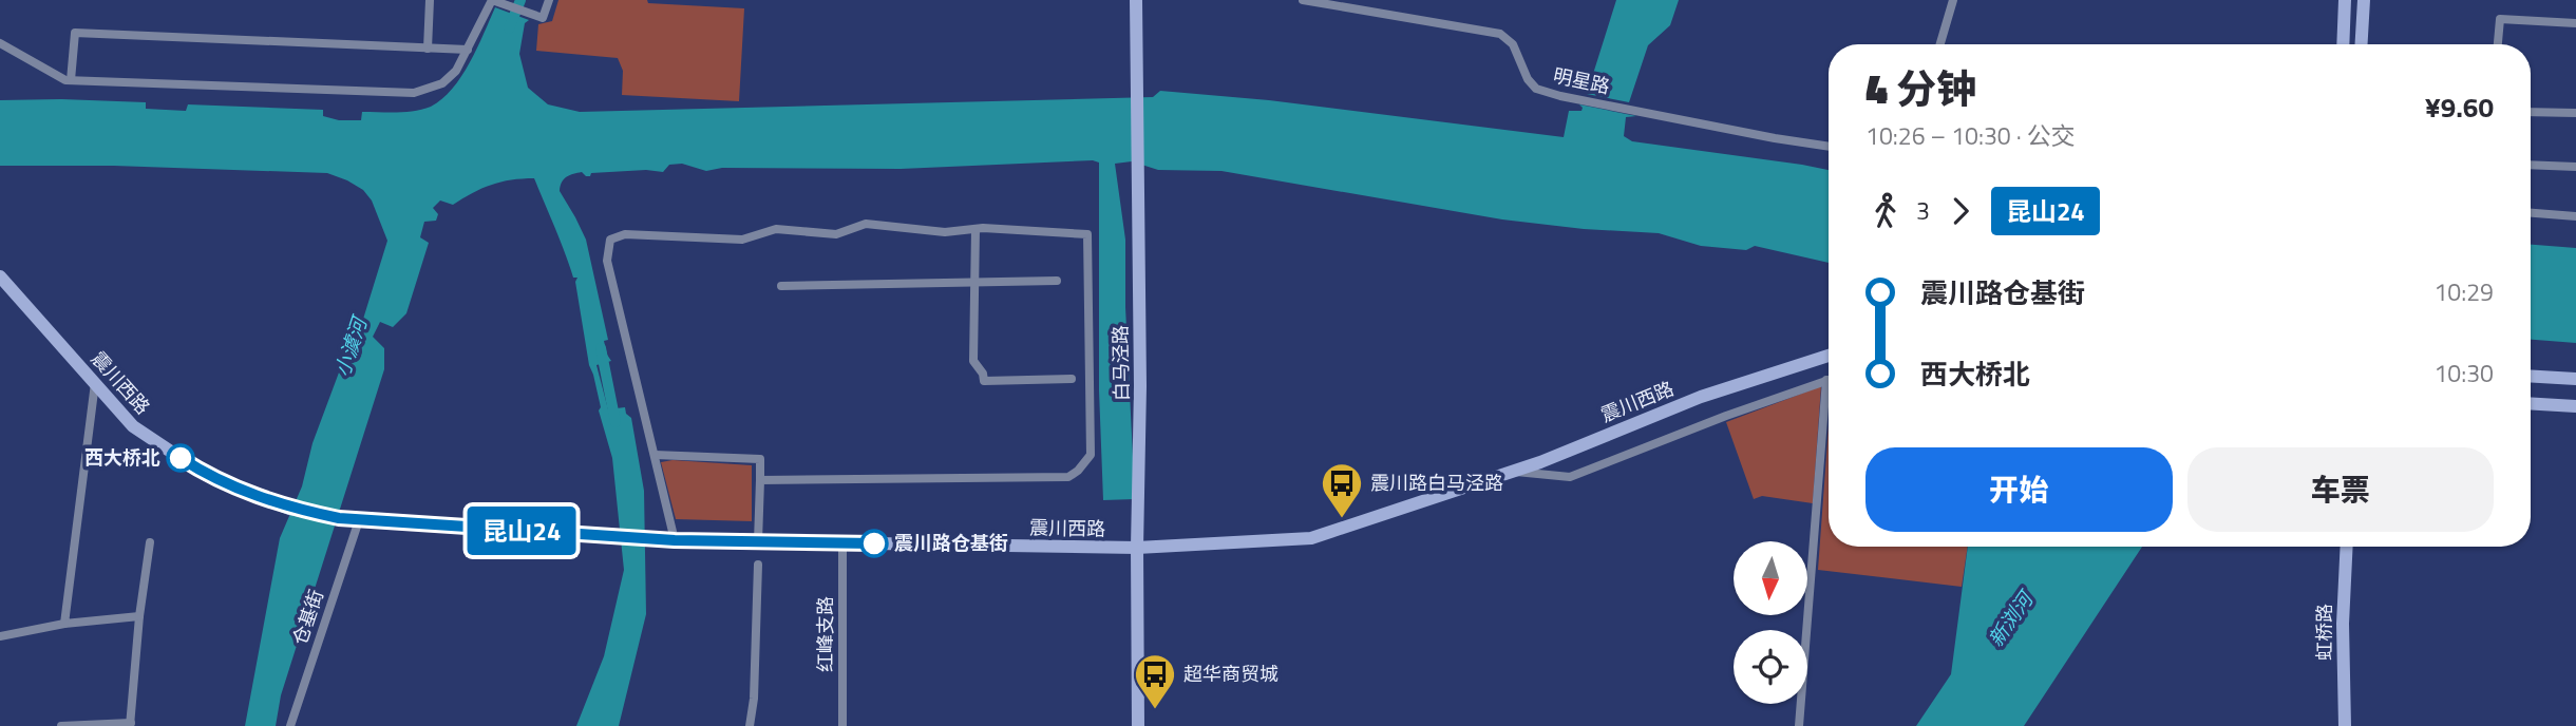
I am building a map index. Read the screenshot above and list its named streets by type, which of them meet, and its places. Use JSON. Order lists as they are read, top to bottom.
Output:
{
  "streets": {
    "street": [
      "明星路",
      "白马泾路",
      "震川西路",
      "仓基街",
      "虹桥路",
      "红峰支路"
    ]
  },
  "crossings": [
    ["白马泾路", "震川西路"],
    ["震川西路", "仓基街"],
    ["震川西路", "红峰支路"]
  ],
  "water": ["小澞河", "新浏河"],
  "places": {
    "other": ["西大桥北", "震川路仓基街"],
    "bus stop": ["震川路白马泾路", "超华商贸城"]
  },
  "lines": ["bus line 昆山24"],
  "north": "bottom",
  "page": {
    "on_map": "昆山24",
    "heading": ["4 分钟", "10:26 – 10:30 · 公交", "¥9.60"],
    "legs": ["3", "昆山24"],
    "list": [
      {
        "name": "震川路仓基街",
        "value": "10:29"
      },
      {
        "name": "西大桥北",
        "value": "10:30"
      }
    ],
    "buttons": ["开始", "车票"]
  }
}
